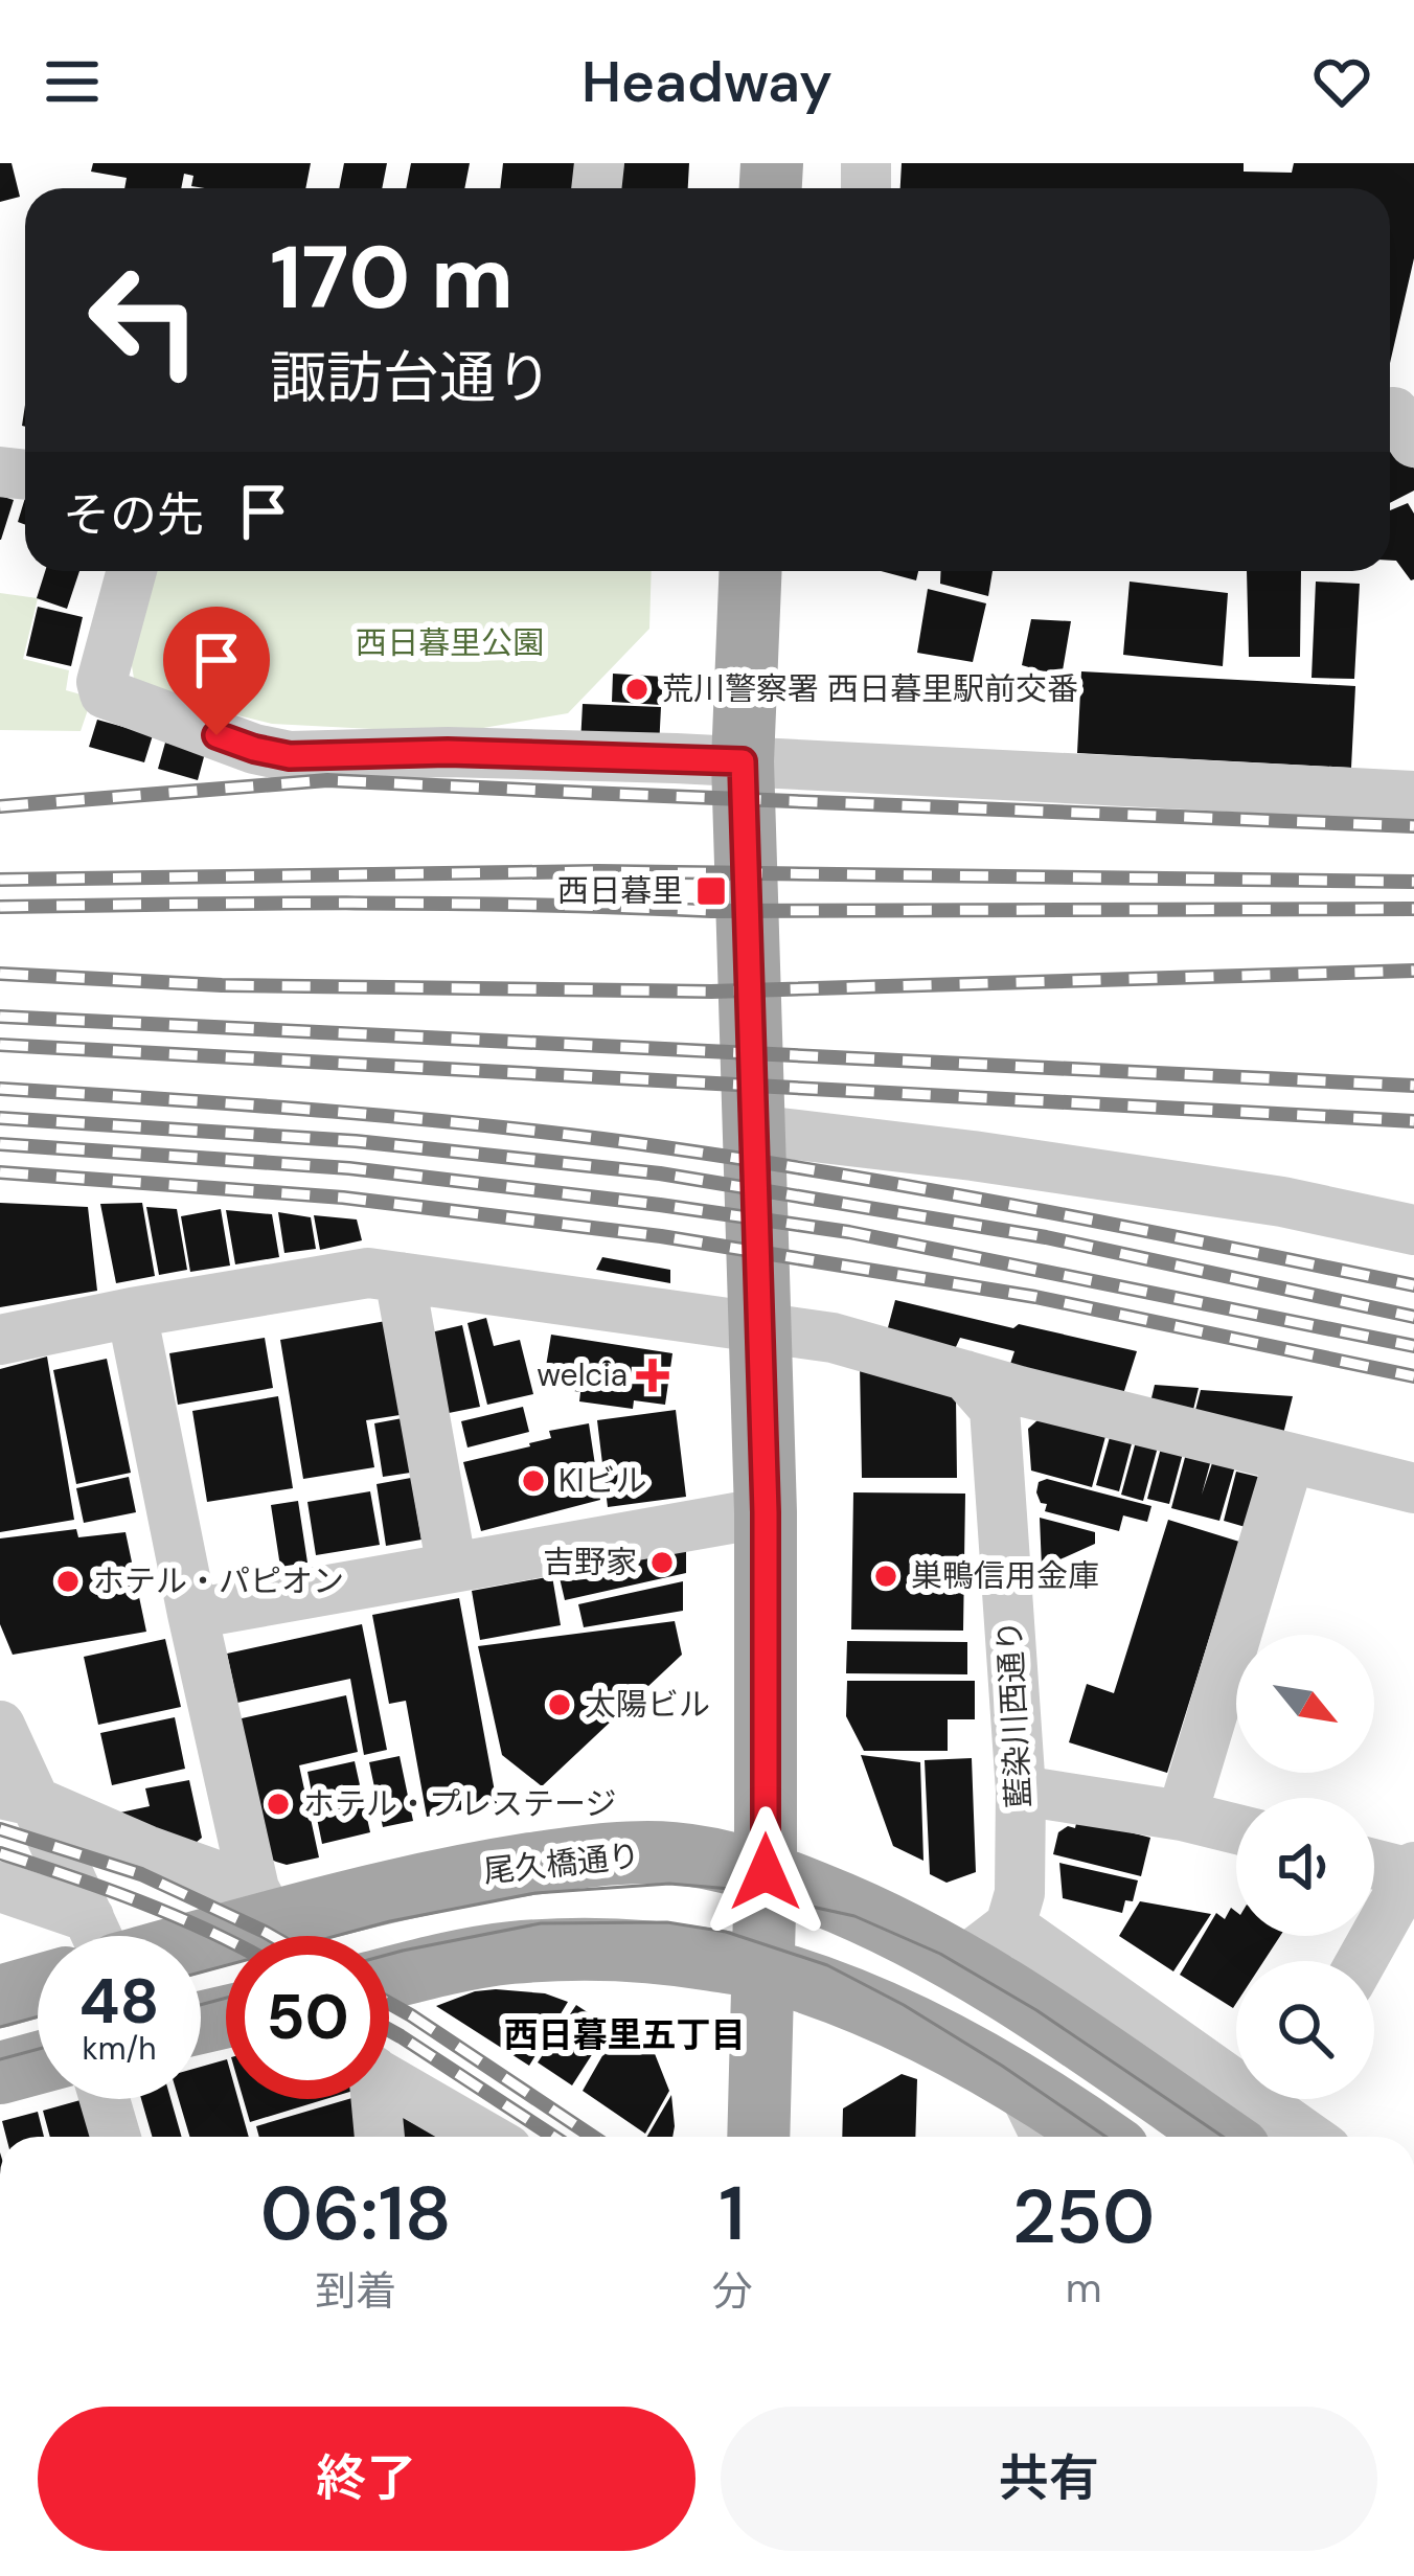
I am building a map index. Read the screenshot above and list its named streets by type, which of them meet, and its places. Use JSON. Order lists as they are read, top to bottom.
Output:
{
  "streets": {
    "main road": ["尾久橋通り"],
    "street": ["藍染川西通り"]
  },
  "districts": ["西日暮里五丁目"],
  "parks": ["西日暮里公園"],
  "places": {
    "other": [
      "荒川警察署 西日暮里駅前交番",
      "KIビル",
      "吉野家",
      "巣鴨信用金庫",
      "ホテル・パピオン",
      "太陽ビル",
      "ホテル・プレステージ"
    ],
    "transit": ["西日暮里"],
    "health": ["welcia"]
  },
  "north": "bottom right",
  "page": {
    "header": "Headway",
    "turn": ["170 m", "諏訪台通り"],
    "then": "その先",
    "speed": "48 km/h",
    "limit": "50",
    "eta": [
      "06:18",
      "到着",
      "1",
      "分",
      "250",
      "m"
    ],
    "buttons": ["終了", "共有"]
  }
}
